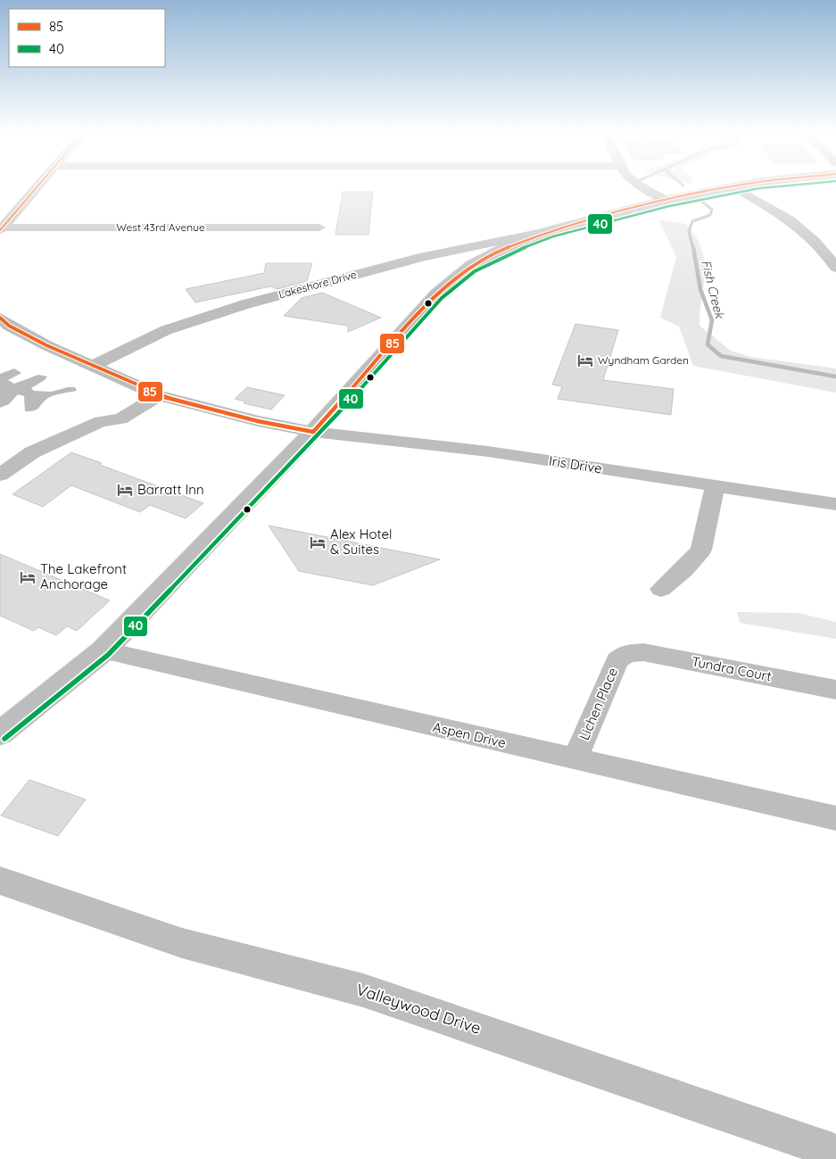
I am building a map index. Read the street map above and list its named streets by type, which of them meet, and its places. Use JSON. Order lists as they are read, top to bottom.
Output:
{
  "streets": {
    "street": [
      "West 43rd Avenue",
      "Lakeshore Drive",
      "Iris Drive",
      "Tundra Court",
      "Lichen Place",
      "Aspen Drive",
      "Valleywood Drive"
    ]
  },
  "crossings": [
    ["Lakeshore Drive", "Iris Drive"],
    ["Tundra Court", "Lichen Place"],
    ["Lichen Place", "Aspen Drive"]
  ],
  "water": ["Fish Creek"],
  "places": {
    "hotel": [
      "Wyndham Garden",
      "Barratt Inn",
      "Alex Hotel & Suites",
      "The Lakefront Anchorage"
    ]
  },
  "lines": ["transit line 85", "transit line 40"],
  "legend": ["85", "40"]
}
